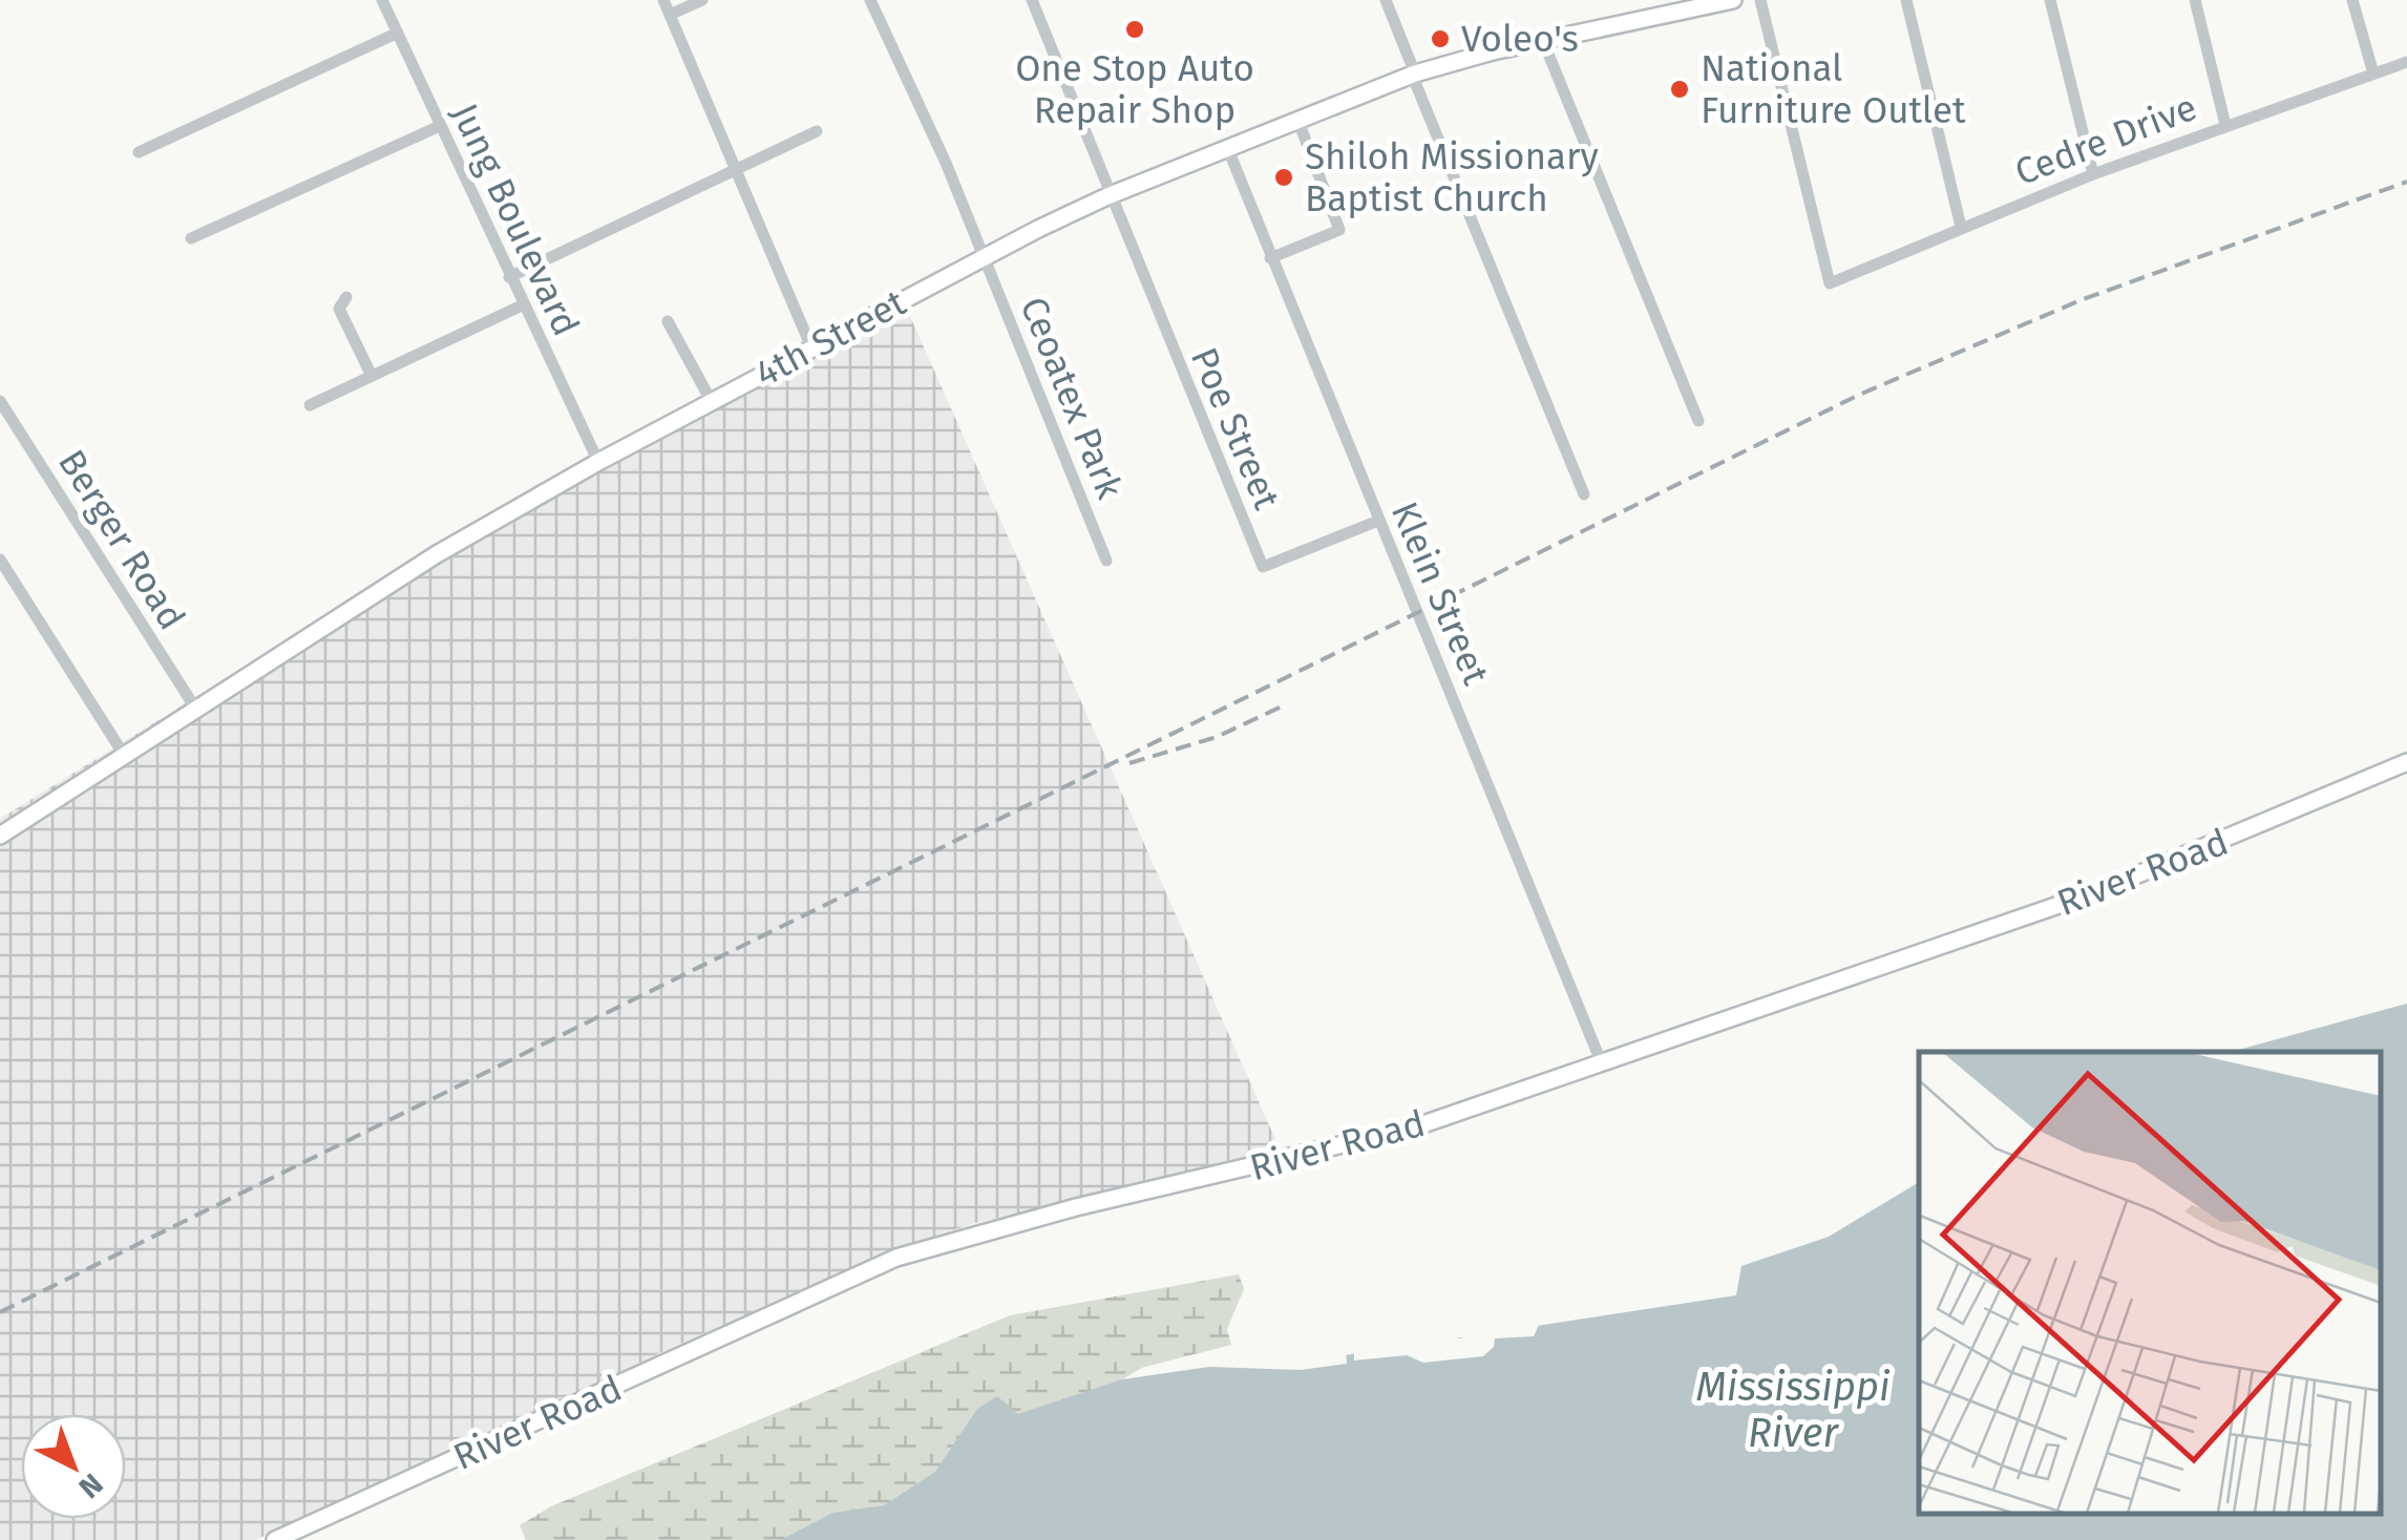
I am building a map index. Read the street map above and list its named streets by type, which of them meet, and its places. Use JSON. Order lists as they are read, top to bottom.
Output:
{
  "streets": {
    "main road": ["4th Street", "River Road"],
    "street": [
      "Cedre Drive",
      "Jung Boulevard",
      "Ceoatex Park",
      "Poe Street",
      "Berger Road",
      "Klein Street"
    ]
  },
  "crossings": [
    ["Jung Boulevard", "4th Street"],
    ["4th Street", "Ceoatex Park"],
    ["4th Street", "Poe Street"],
    ["4th Street", "Berger Road"],
    ["4th Street", "Klein Street"],
    ["Poe Street", "Klein Street"],
    ["Klein Street", "River Road"]
  ],
  "water": ["Mississippi River"],
  "places": [
    "One Stop Auto Repair Shop",
    "Voleo's",
    "National Furniture Outlet",
    "Shiloh Missionary Baptist Church"
  ],
  "north": "bottom right"
}
